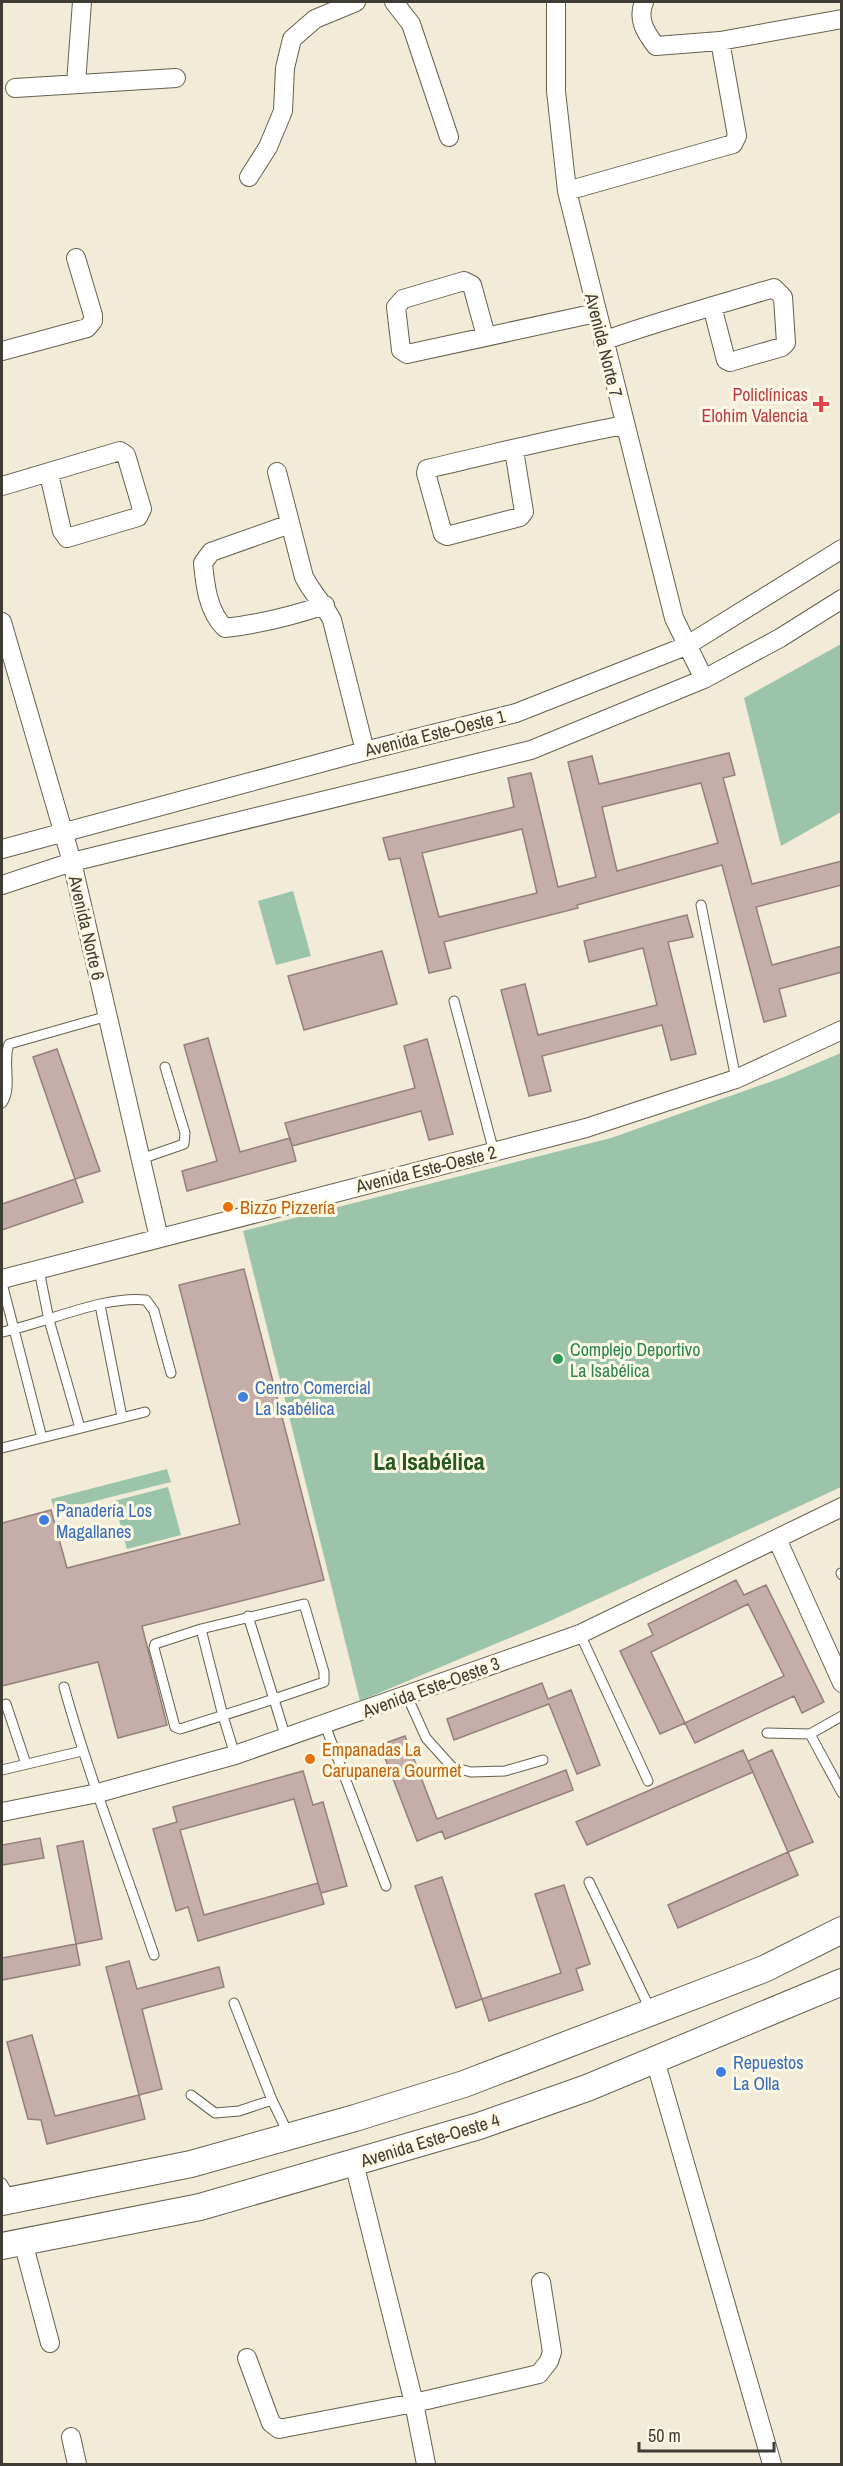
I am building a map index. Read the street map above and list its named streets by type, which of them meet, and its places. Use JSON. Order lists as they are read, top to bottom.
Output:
{
  "streets": {
    "main road": ["Avenida Este-Oeste 4"],
    "street": [
      "Avenida Norte 7",
      "Avenida Este-Oeste 1",
      "Avenida Norte 6",
      "Avenida Este-Oeste 2",
      "Avenida Este-Oeste 3"
    ]
  },
  "crossings": [
    ["Avenida Norte 7", "Avenida Este-Oeste 1"],
    ["Avenida Este-Oeste 1", "Avenida Norte 6"],
    ["Avenida Norte 6", "Avenida Este-Oeste 2"]
  ],
  "districts": ["La Isabélica"],
  "places": {
    "health": ["Policlínicas Elohim Valencia"],
    "other": [
      "Bizzo Pizzería",
      "Complejo Deportivo La Isabélica",
      "Centro Comercial La Isabélica",
      "Panadería Los Magallanes",
      "Empanadas La Carupanera Gourmet",
      "Repuestos La Olla"
    ]
  },
  "scale_bar": "50 m"
}
